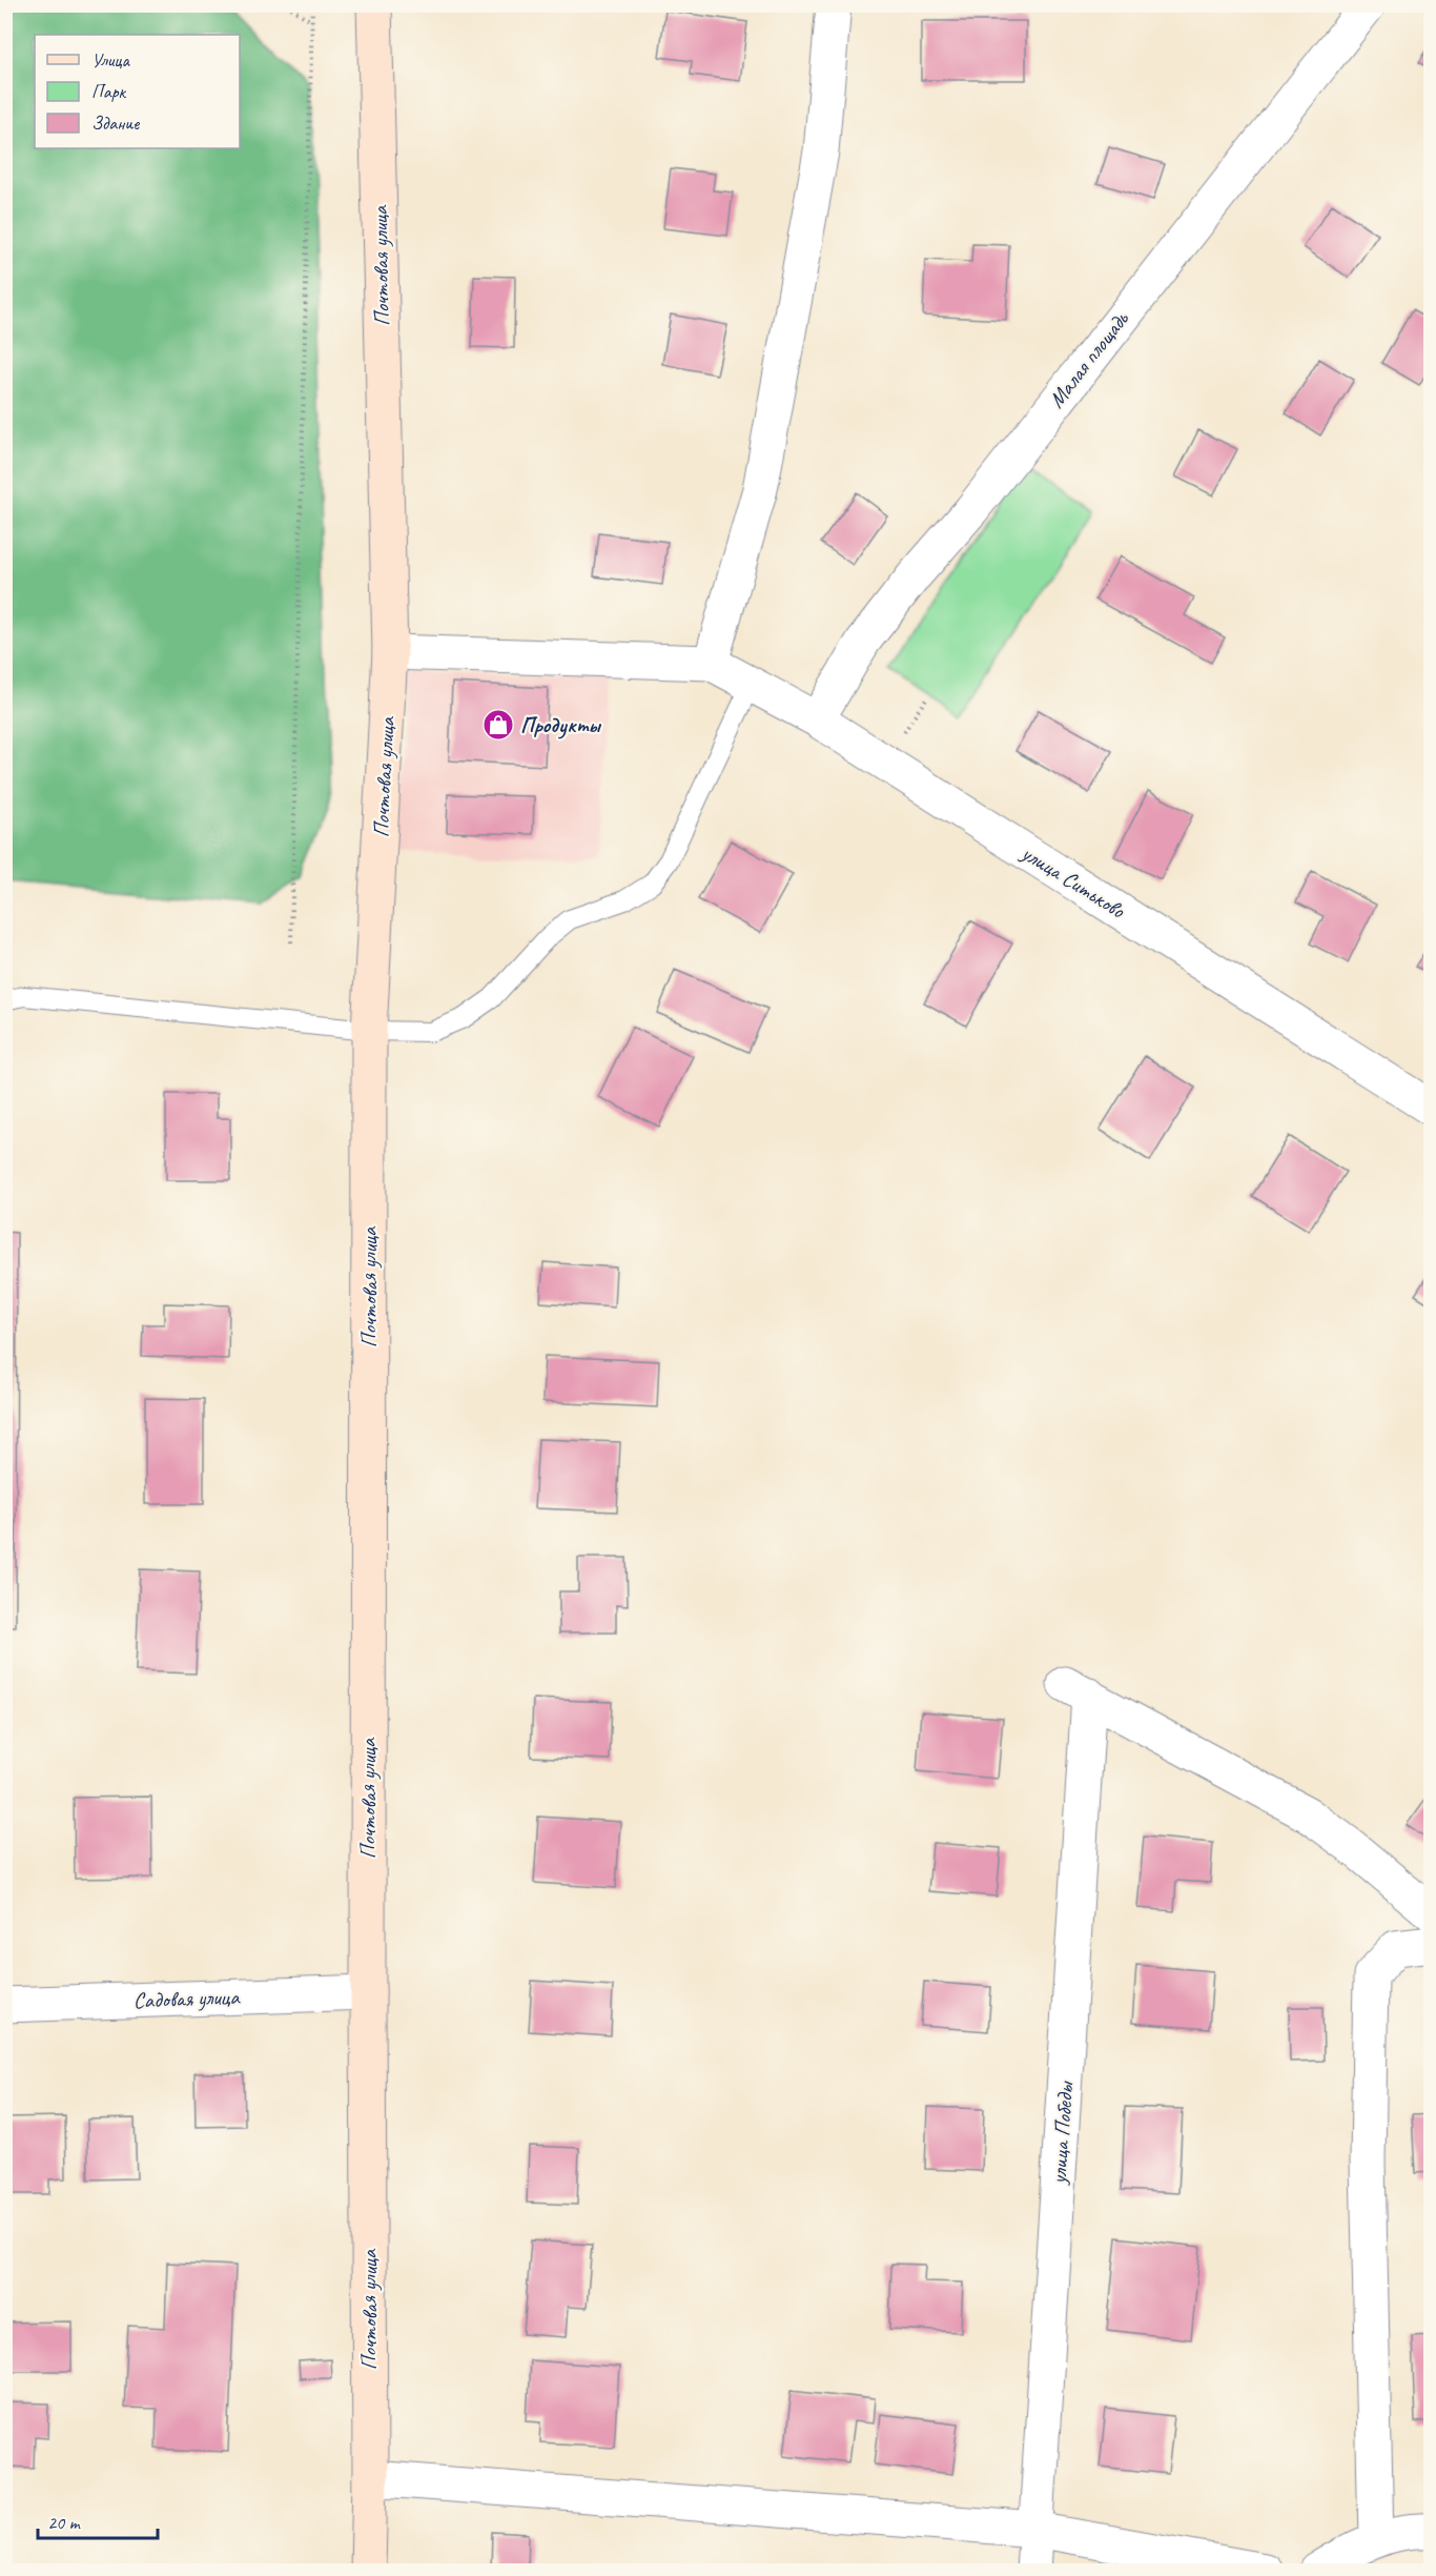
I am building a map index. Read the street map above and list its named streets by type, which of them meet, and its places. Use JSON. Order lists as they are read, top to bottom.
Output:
{
  "streets": {
    "street": [
      "Почтовая улица",
      "Малая площадь",
      "улица Ситьково",
      "Садовая улица",
      "улица Победы"
    ]
  },
  "crossings": [
    ["Почтовая улица", "Садовая улица"],
    ["Малая площадь", "улица Ситьково"]
  ],
  "places": {
    "shop": ["Продукты"]
  },
  "legend": ["Улица", "Парк", "Здание"],
  "scale_bar": "20 m"
}
